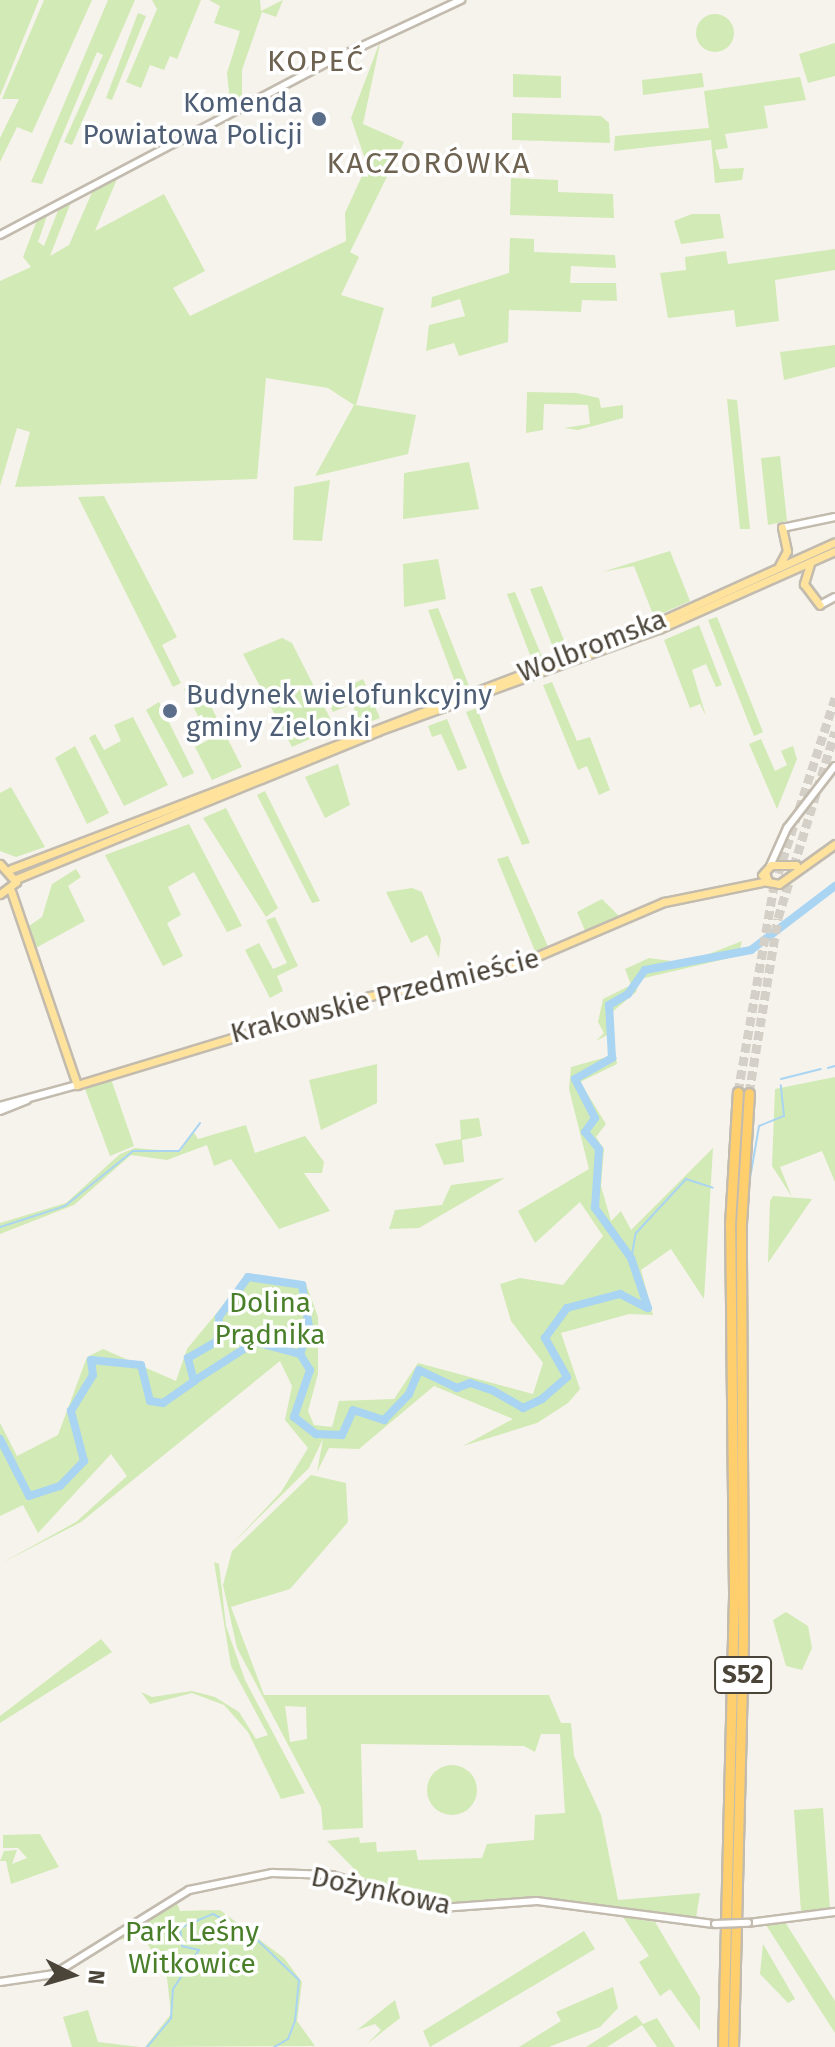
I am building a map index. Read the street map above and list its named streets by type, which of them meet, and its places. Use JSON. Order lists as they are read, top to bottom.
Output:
{
  "streets": {
    "highway": ["S52"],
    "main road": ["Wolbromska", "Krakowskie Przedmieście"],
    "street": ["Dożynkowa"]
  },
  "districts": ["KOPEĆ", "KACZORÓWKA"],
  "parks": ["Dolina Prądnika", "Park Leśny Witkowice"],
  "places": ["Komenda Powiatowa Policji", "Budynek wielofunkcyjny gminy Zielonki"],
  "north": "right"
}
